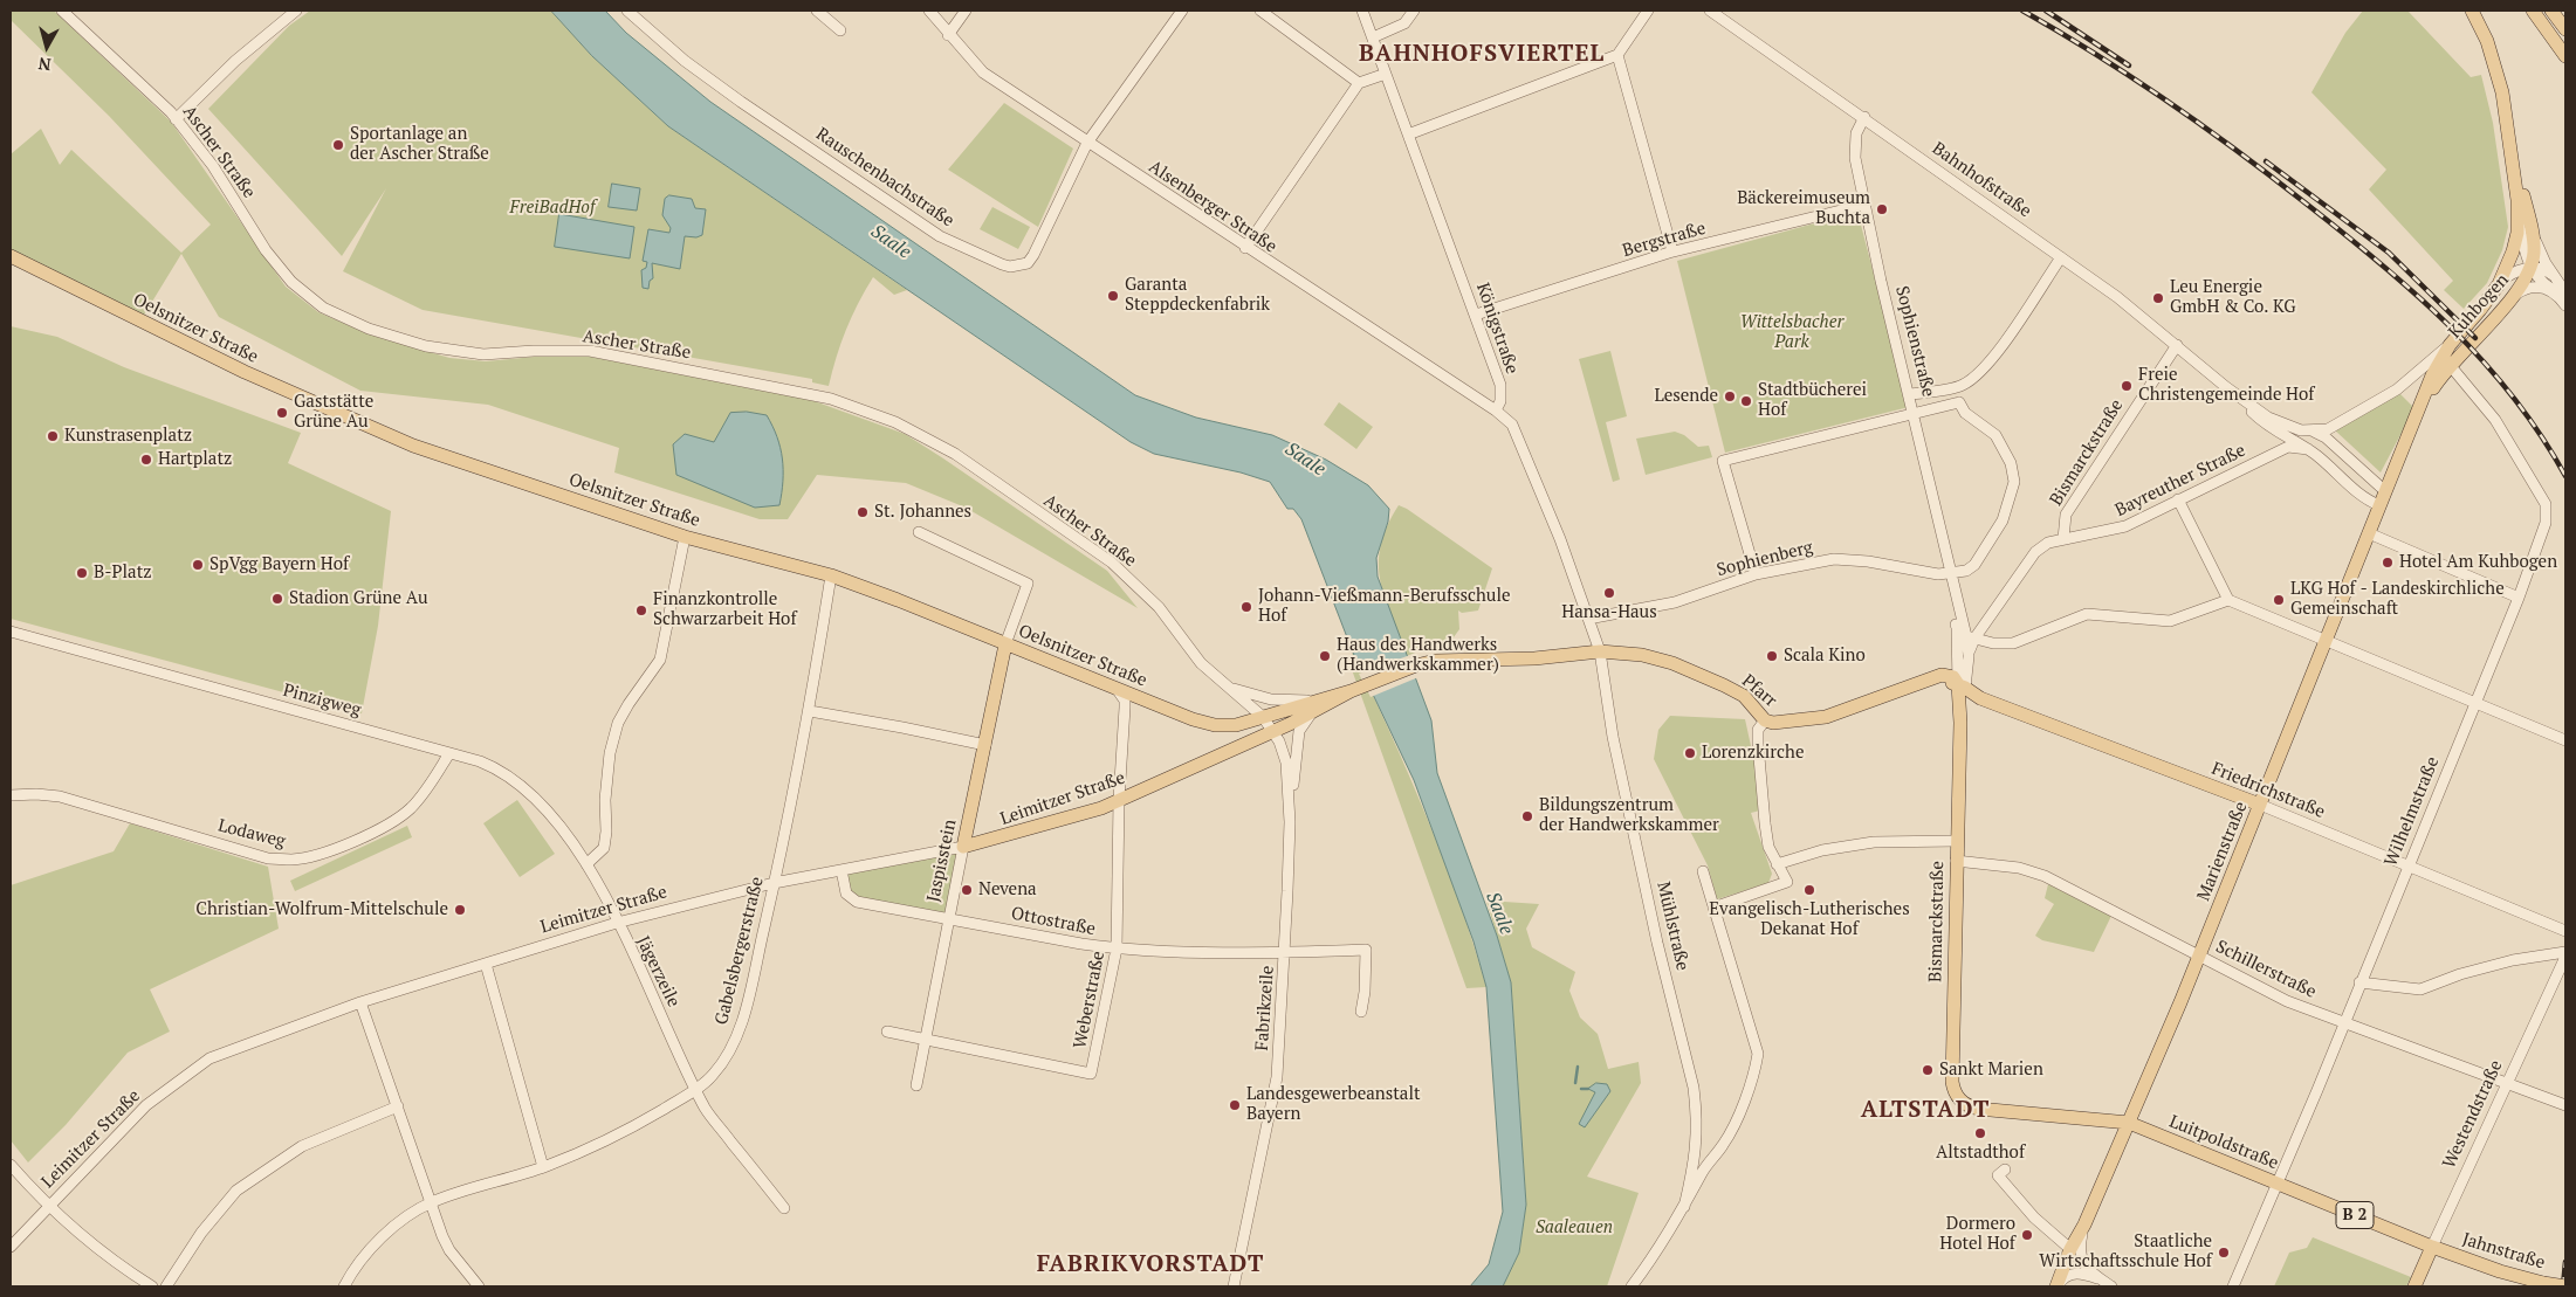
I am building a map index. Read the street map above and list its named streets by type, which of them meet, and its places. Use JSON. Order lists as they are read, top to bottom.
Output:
{
  "streets": {
    "main road": [
      "Kuhbogen",
      "Oelsnitzer Straße",
      "Sophienstraße",
      "Bismarckstraße",
      "Pfarr",
      "Friedrichstraße",
      "Leimitzer Straße",
      "Marienstraße",
      "Jaspisstein",
      "Westendstraße",
      "Luitpoldstraße",
      "B 2",
      "Jahnstraße"
    ],
    "street": [
      "Ascher Straße",
      "Rauschenbachstraße",
      "Bahnhofstraße",
      "Alsenberger Straße",
      "Bergstraße",
      "Königstraße",
      "Bayreuther Straße",
      "Sophienberg",
      "Pinzigweg",
      "Wilhelmstraße",
      "Lodaweg",
      "Ottostraße",
      "Mühlstraße",
      "Gabelsbergerstraße",
      "Schillerstraße",
      "Jägerzeile",
      "Weberstraße",
      "Fabrikzeile"
    ]
  },
  "crossings": [
    ["Ascher Straße", "Oelsnitzer Straße"],
    ["Ascher Straße", "Leimitzer Straße"],
    ["Ascher Straße", "Fabrikzeile"],
    ["Rauschenbachstraße", "Alsenberger Straße"],
    ["Bahnhofstraße", "Sophienstraße"],
    ["Bahnhofstraße", "Bismarckstraße"],
    ["Bahnhofstraße", "Bayreuther Straße"],
    ["Bahnhofstraße", "Marienstraße"],
    ["Alsenberger Straße", "Königstraße"],
    ["Bergstraße", "Königstraße"],
    ["Bergstraße", "Sophienstraße"],
    ["Kuhbogen", "Wilhelmstraße"],
    ["Kuhbogen", "Marienstraße"],
    ["Oelsnitzer Straße", "Pfarr"],
    ["Oelsnitzer Straße", "Leimitzer Straße"],
    ["Oelsnitzer Straße", "Jaspisstein"],
    ["Oelsnitzer Straße", "Gabelsbergerstraße"],
    ["Oelsnitzer Straße", "Weberstraße"],
    ["Sophienstraße", "Bismarckstraße"],
    ["Sophienstraße", "Sophienberg"],
    ["Sophienstraße", "Pfarr"],
    ["Sophienstraße", "Friedrichstraße"],
    ["Bismarckstraße", "Bayreuther Straße"],
    ["Bismarckstraße", "Schillerstraße"],
    ["Bismarckstraße", "Luitpoldstraße"],
    ["Pfarr", "Friedrichstraße"],
    ["Pfarr", "Leimitzer Straße"],
    ["Pfarr", "Mühlstraße"],
    ["Pinzigweg", "Lodaweg"],
    ["Pinzigweg", "Jägerzeile"],
    ["Friedrichstraße", "Wilhelmstraße"],
    ["Friedrichstraße", "Marienstraße"],
    ["Leimitzer Straße", "Jaspisstein"],
    ["Leimitzer Straße", "Ottostraße"],
    ["Leimitzer Straße", "Gabelsbergerstraße"],
    ["Leimitzer Straße", "Jägerzeile"],
    ["Leimitzer Straße", "Weberstraße"],
    ["Leimitzer Straße", "Fabrikzeile"],
    ["Wilhelmstraße", "Marienstraße"],
    ["Wilhelmstraße", "Schillerstraße"],
    ["Wilhelmstraße", "Luitpoldstraße"],
    ["Marienstraße", "Schillerstraße"],
    ["Marienstraße", "Luitpoldstraße"],
    ["Jaspisstein", "Ottostraße"],
    ["Jaspisstein", "Weberstraße"],
    ["Ottostraße", "Weberstraße"],
    ["Ottostraße", "Fabrikzeile"],
    ["Gabelsbergerstraße", "Jägerzeile"],
    ["Schillerstraße", "Westendstraße"],
    ["Westendstraße", "Luitpoldstraße"],
    ["Westendstraße", "Jahnstraße"],
    ["Luitpoldstraße", "Jahnstraße"]
  ],
  "districts": ["BAHNHOFSVIERTEL", "ALTSTADT", "FABRIKVORSTADT"],
  "water": ["Saale"],
  "parks": ["FreiBadHof", "Wittelsbacher Park", "Saaleauen"],
  "places": [
    "Sportanlage an der Ascher Straße",
    "Bäckereimuseum Buchta",
    "Garanta Steppdeckenfabrik",
    "Leu Energie GmbH & Co. KG",
    "Freie Christengemeinde Hof",
    "Lesende",
    "Stadtbücherei Hof",
    "Gaststätte Grüne Au",
    "Kunstrasenplatz",
    "Hartplatz",
    "St. Johannes",
    "Hotel Am Kuhbogen",
    "SpVgg Bayern Hof",
    "B-Platz",
    "Hansa-Haus",
    "Stadion Grüne Au",
    "LKG Hof - Landeskirchliche Gemeinschaft",
    "Johann-Vießmann-Berufsschule Hof",
    "Finanzkontrolle Schwarzarbeit Hof",
    "Haus des Handwerks (Handwerkskammer)",
    "Scala Kino",
    "Lorenzkirche",
    "Bildungszentrum der Handwerkskammer",
    "Nevena",
    "Evangelisch-Lutherisches Dekanat Hof",
    "Christian-Wolfrum-Mittelschule",
    "Sankt Marien",
    "Landesgewerbeanstalt Bayern",
    "Altstadthof",
    "Dormero Hotel Hof",
    "Staatliche Wirtschaftsschule Hof"
  ],
  "north": "bottom"
}
